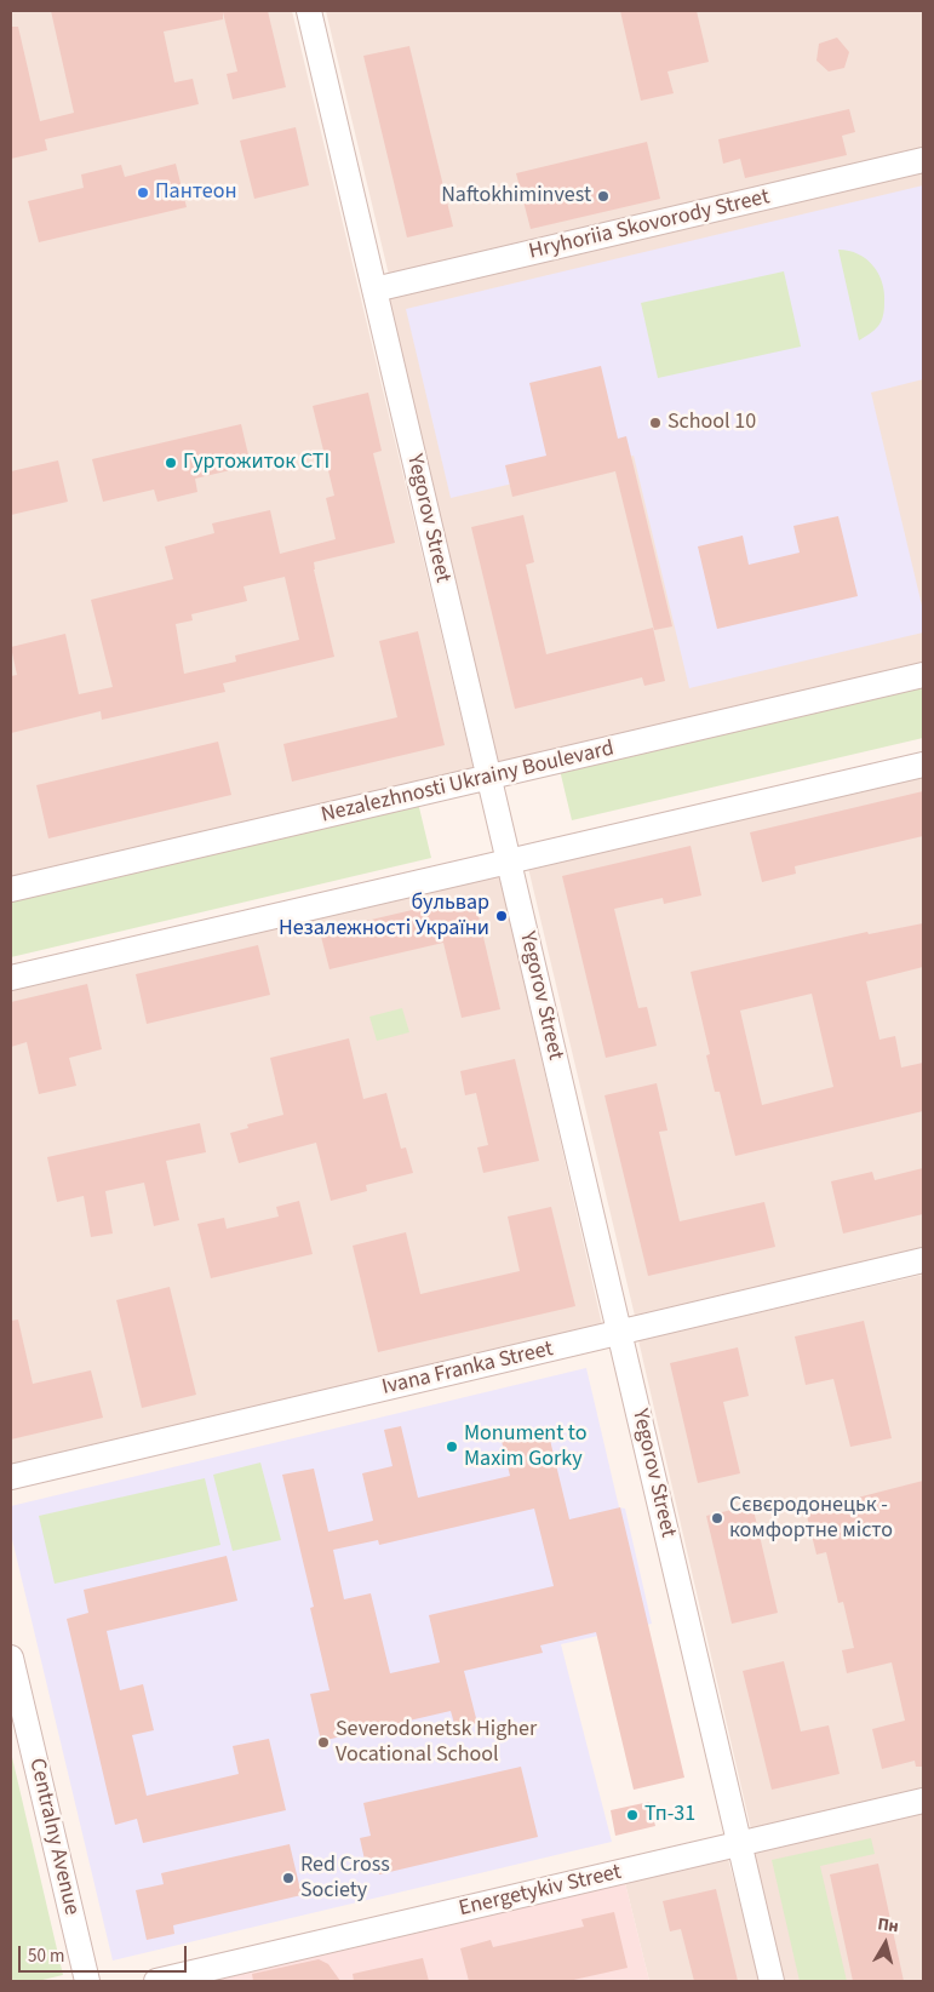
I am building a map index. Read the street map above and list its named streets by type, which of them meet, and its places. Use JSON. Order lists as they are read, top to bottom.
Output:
{
  "streets": {
    "street": [
      "Hryhoriia Skovorody Street",
      "Yegorov Street",
      "Nezalezhnosti Ukrainy Boulevard",
      "Ivana Franka Street",
      "Centralny Avenue",
      "Energetykiv Street"
    ]
  },
  "crossings": [
    ["Hryhoriia Skovorody Street", "Yegorov Street"],
    ["Yegorov Street", "Nezalezhnosti Ukrainy Boulevard"],
    ["Yegorov Street", "Ivana Franka Street"],
    ["Yegorov Street", "Energetykiv Street"]
  ],
  "places": [
    "Пантеон",
    "Naftokhiminvest",
    "School 10",
    "Гуртожиток СТІ",
    "бульвар Незалежності України",
    "Monument to Maxim Gorky",
    "Сєвєродонецьк - комфортне місто",
    "Severodonetsk Higher Vocational School",
    "Тп-31",
    "Red Cross Society"
  ],
  "scale_bar": "50 m",
  "north": "top"
}
